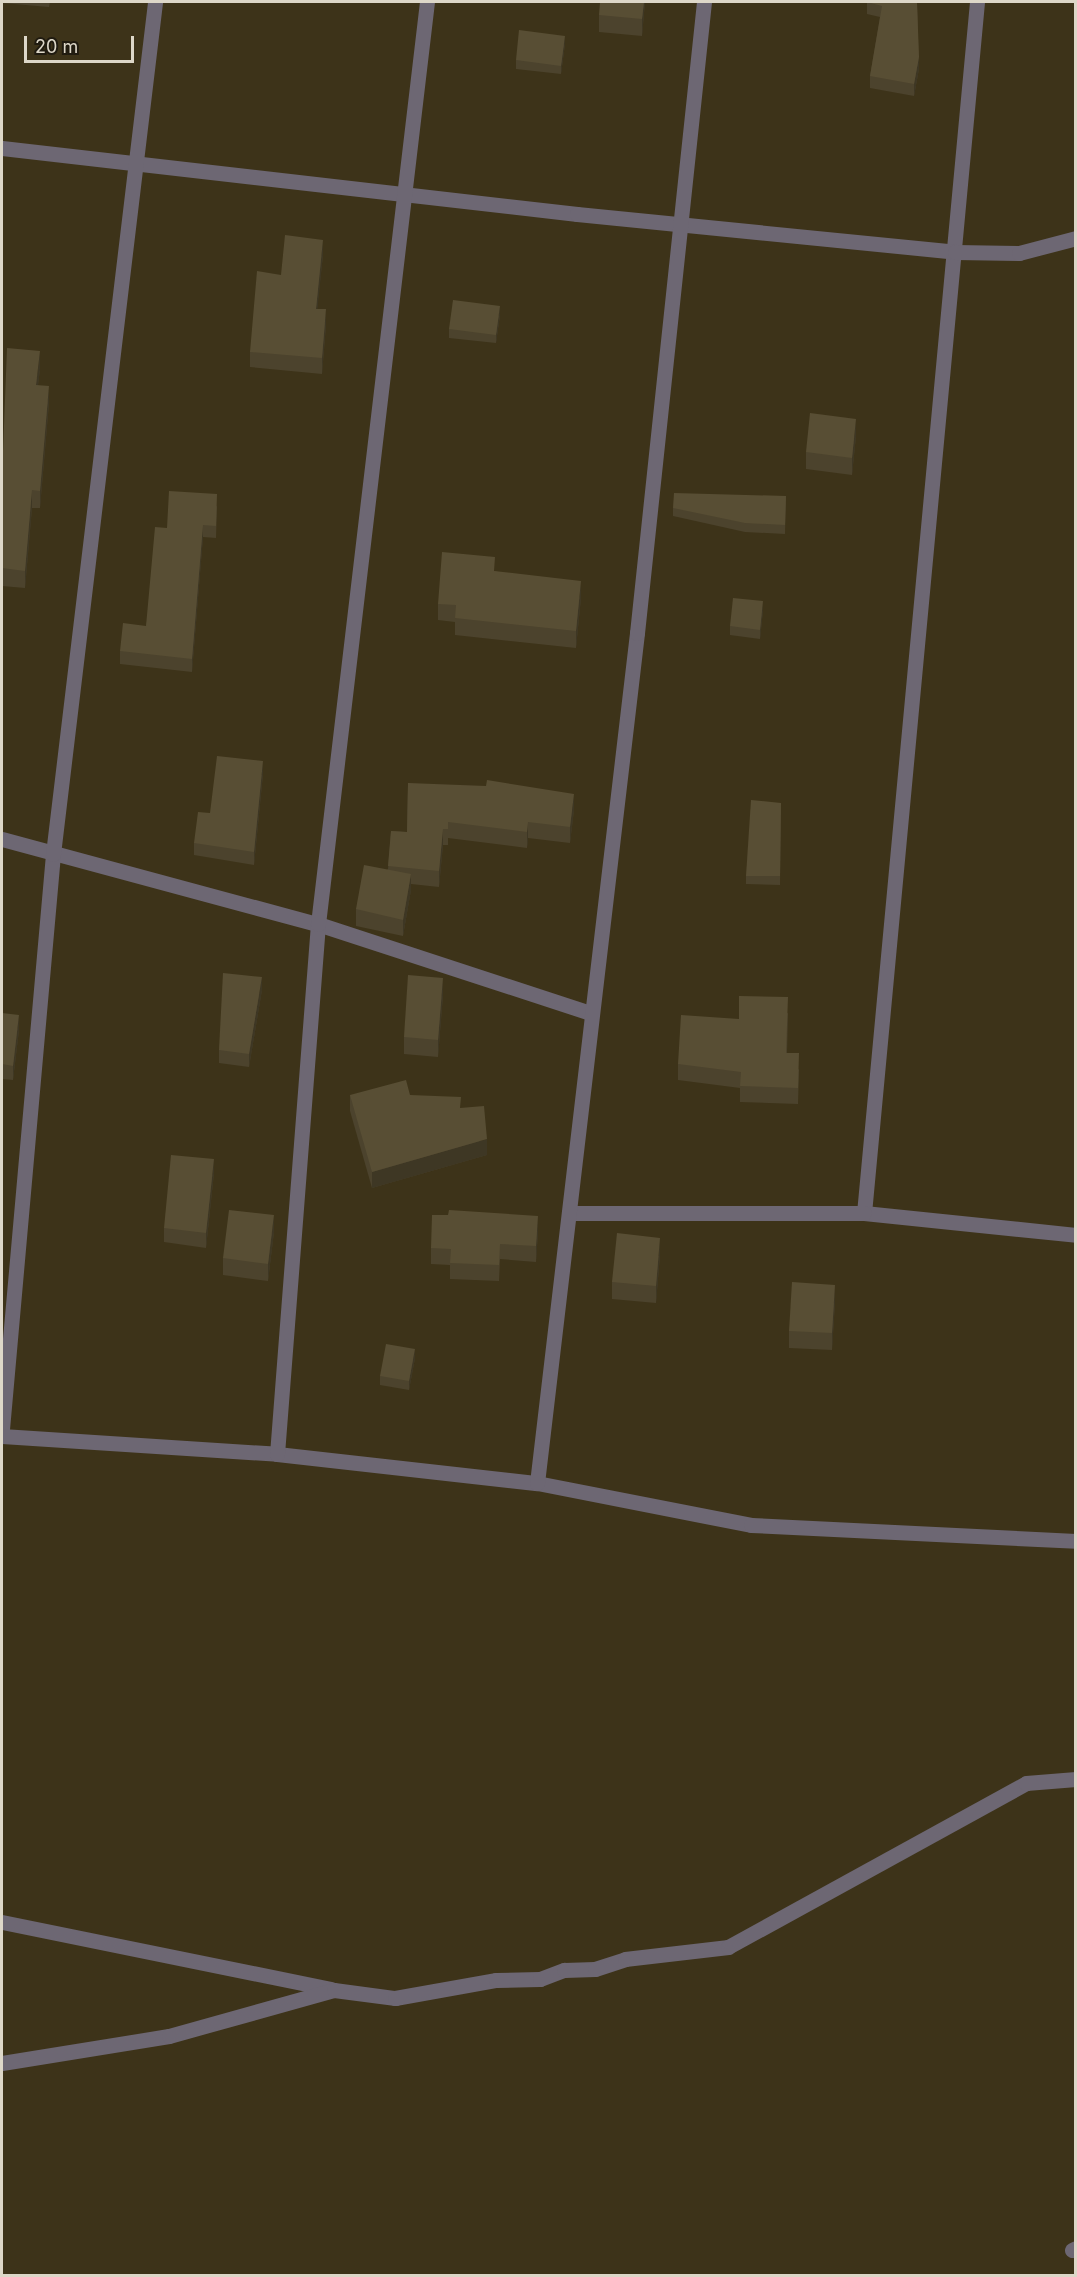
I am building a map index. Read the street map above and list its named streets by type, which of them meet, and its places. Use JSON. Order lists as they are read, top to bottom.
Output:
{
  "scale_bar": "20 m"
}
